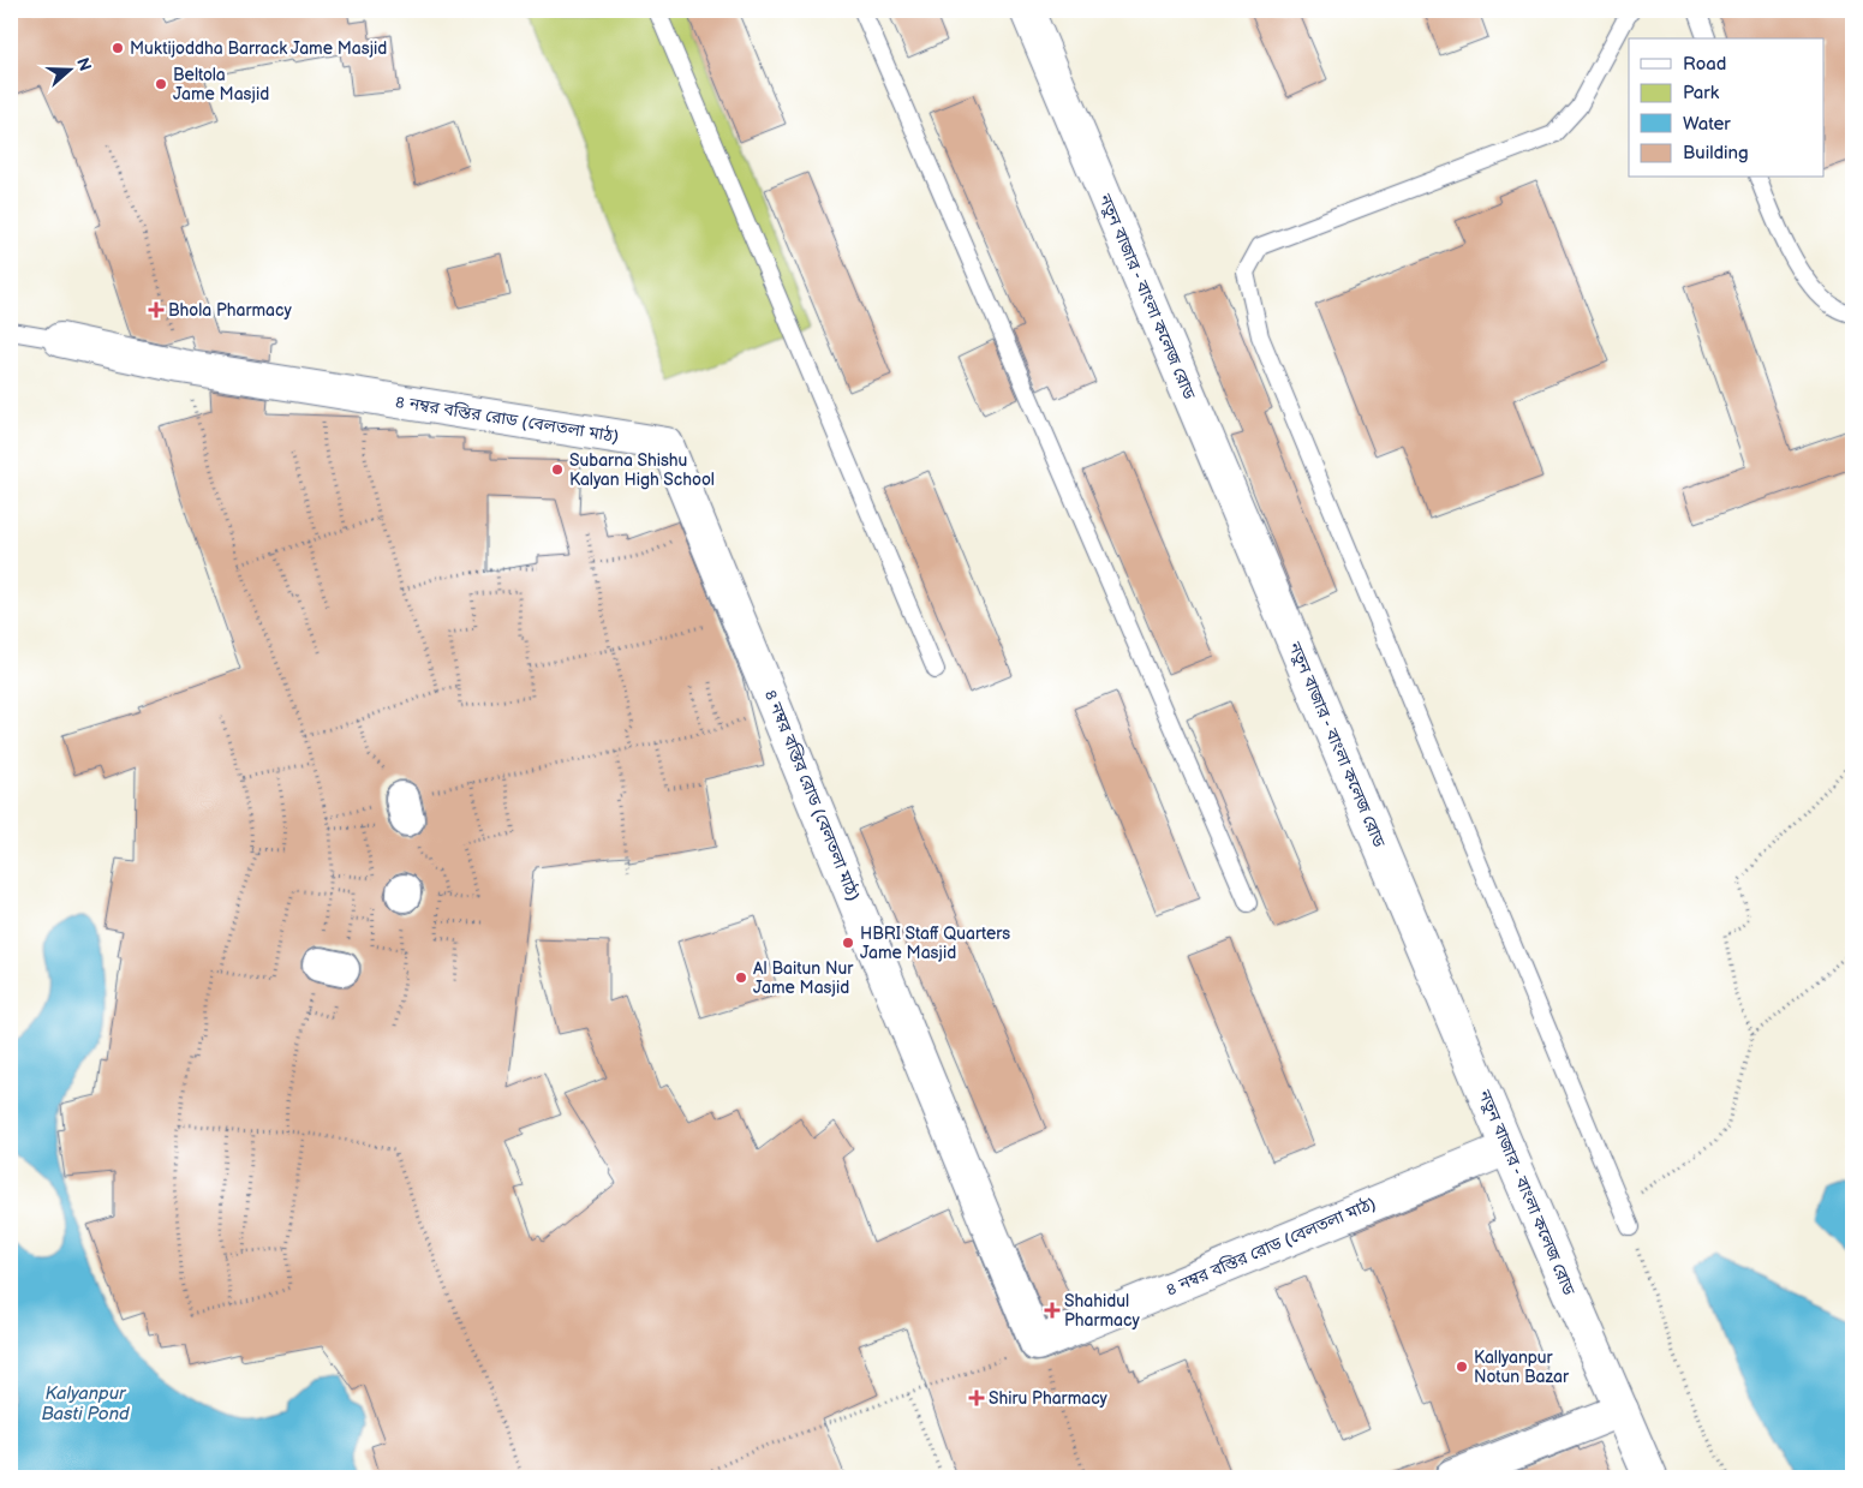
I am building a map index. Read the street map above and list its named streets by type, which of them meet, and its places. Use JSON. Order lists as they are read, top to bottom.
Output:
{
  "streets": {
    "street": ["নতুন বাজার - বাংলা কলেজ রোড", "৪ নম্বর বস্তির রোড (বেলতলা মাঠ)"]
  },
  "crossings": [
    ["নতুন বাজার - বাংলা কলেজ রোড", "৪ নম্বর বস্তির রোড (বেলতলা মাঠ)"]
  ],
  "water": ["Kalyanpur Basti Pond"],
  "places": {
    "other": [
      "Muktijoddha Barrack Jame Masjid",
      "Beltola Jame Masjid",
      "Subarna Shishu Kalyan High School",
      "HBRI Staff Quarters Jame Masjid",
      "Al Baitun Nur Jame Masjid",
      "Kallyanpur Notun Bazar"
    ],
    "health": ["Bhola Pharmacy", "Shahidul Pharmacy", "Shiru Pharmacy"]
  },
  "legend": [
    "Road",
    "Park",
    "Water",
    "Building"
  ],
  "north": "right"
}
